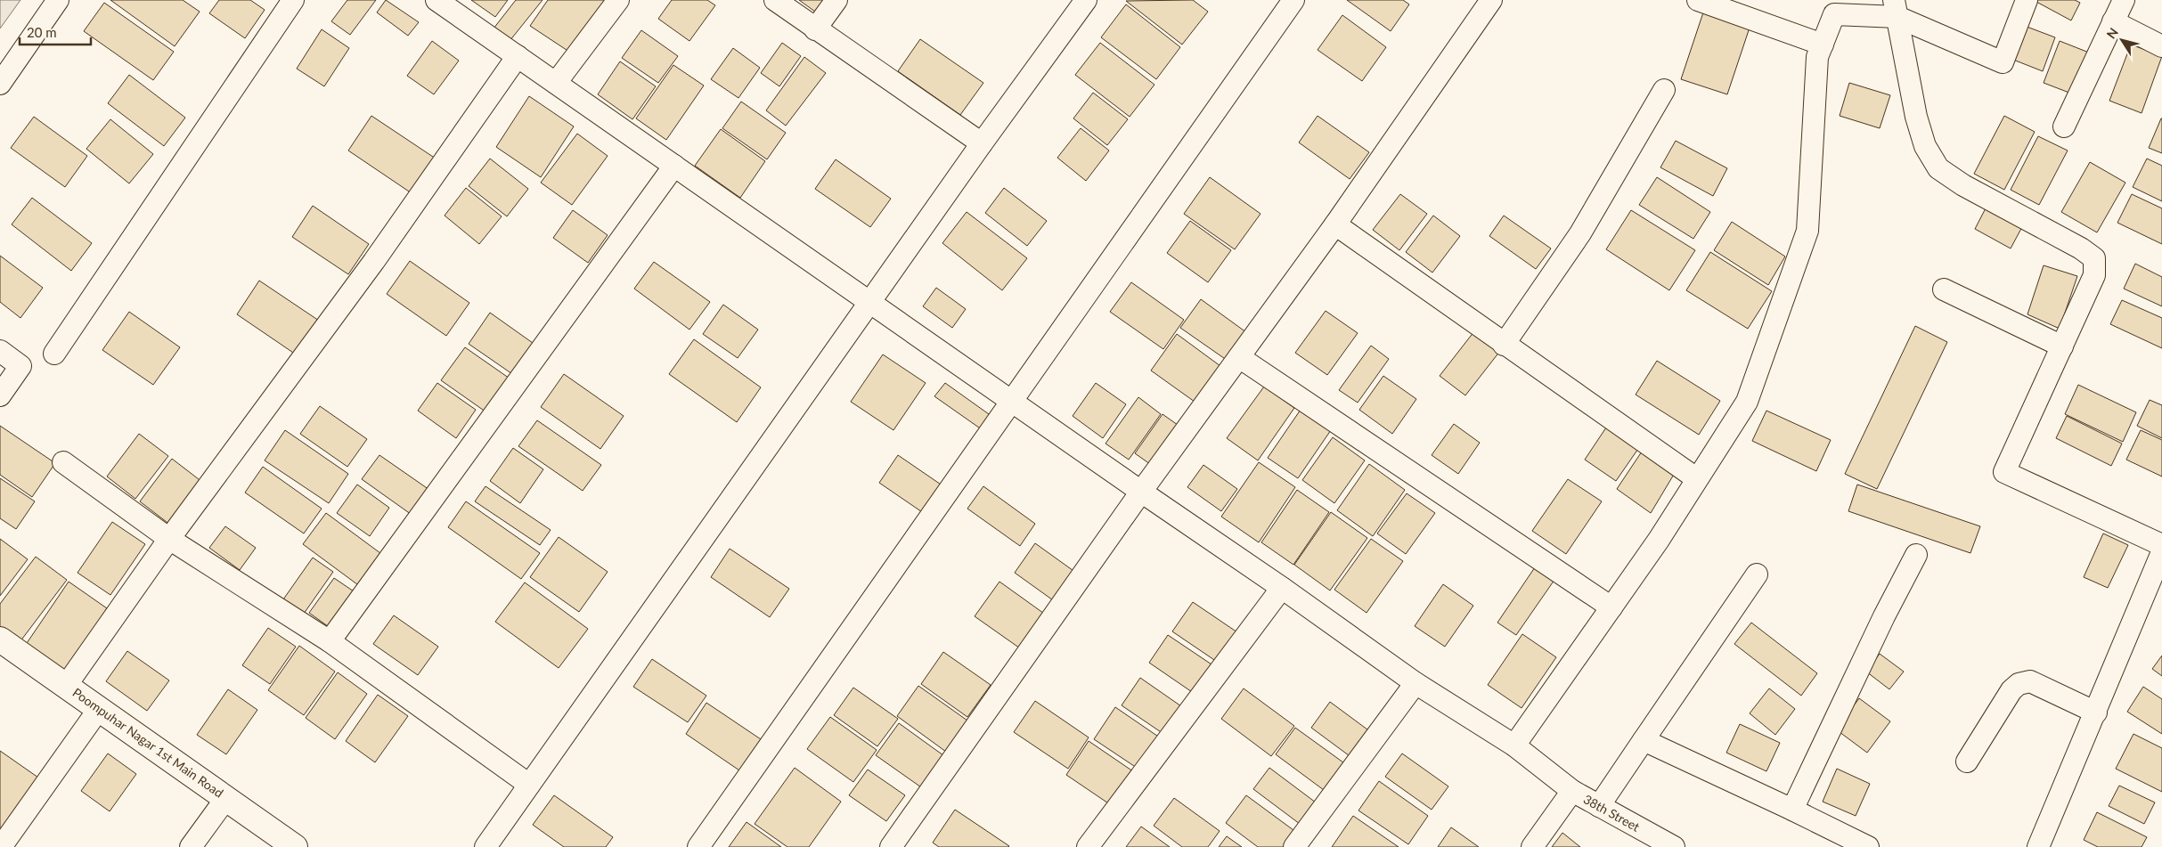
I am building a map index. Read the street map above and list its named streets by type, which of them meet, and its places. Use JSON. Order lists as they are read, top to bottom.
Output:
{
  "streets": {
    "main road": ["Poompuhar Nagar 1st Main Road"],
    "street": ["38th Street"]
  },
  "scale_bar": "20 m",
  "north": "top left"
}
